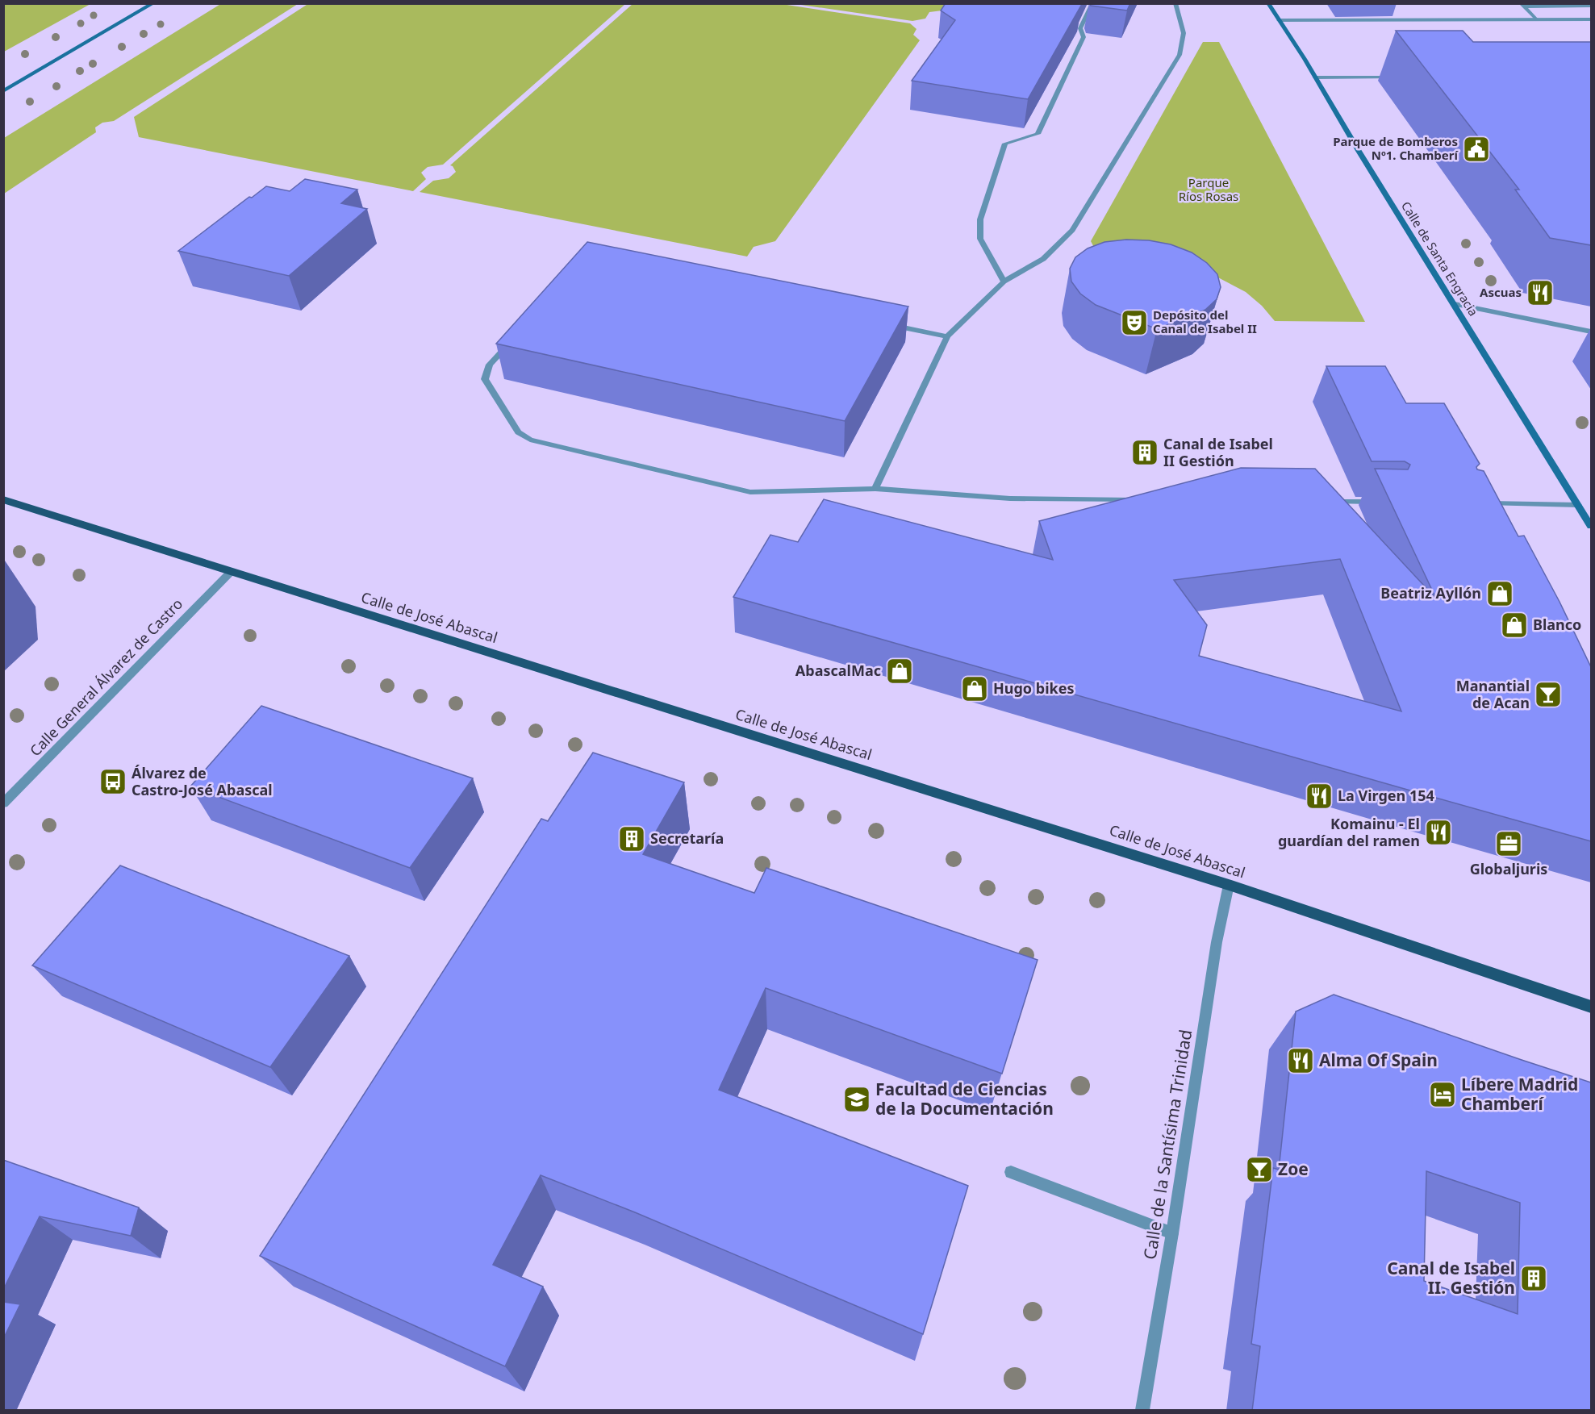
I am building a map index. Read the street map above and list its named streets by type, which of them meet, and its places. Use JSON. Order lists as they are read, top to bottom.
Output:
{
  "streets": {
    "main road": ["Calle de Santa Engracia", "Calle de José Abascal"],
    "street": ["Calle General Álvarez de Castro", "Calle de la Santísima Trinidad"]
  },
  "crossings": [
    ["Calle de José Abascal", "Calle General Álvarez de Castro"],
    ["Calle de José Abascal", "Calle de la Santísima Trinidad"]
  ],
  "parks": ["Parque Ríos Rosas"],
  "places": {
    "public building": ["Parque de Bomberos Nº1. Chamberí"],
    "restaurant": [
      "Ascuas",
      "La Virgen 154",
      "Komainu - El guardían del ramen",
      "Alma Of Spain"
    ],
    "theatre": ["Depósito del Canal de Isabel II"],
    "building": ["Canal de Isabel II Gestión", "Secretaría", "Canal de Isabel II. Gestión"],
    "shop": [
      "Beatriz Ayllón",
      "Blanco",
      "AbascalMac",
      "Hugo bikes"
    ],
    "bar": ["Manantial de Acan", "Zoe"],
    "bus stop": ["Álvarez de Castro-José Abascal"],
    "office": ["Globaljuris"],
    "hotel": ["Líbere Madrid Chamberí"],
    "school or university": ["Facultad de Ciencias de la Documentación"]
  }
}
